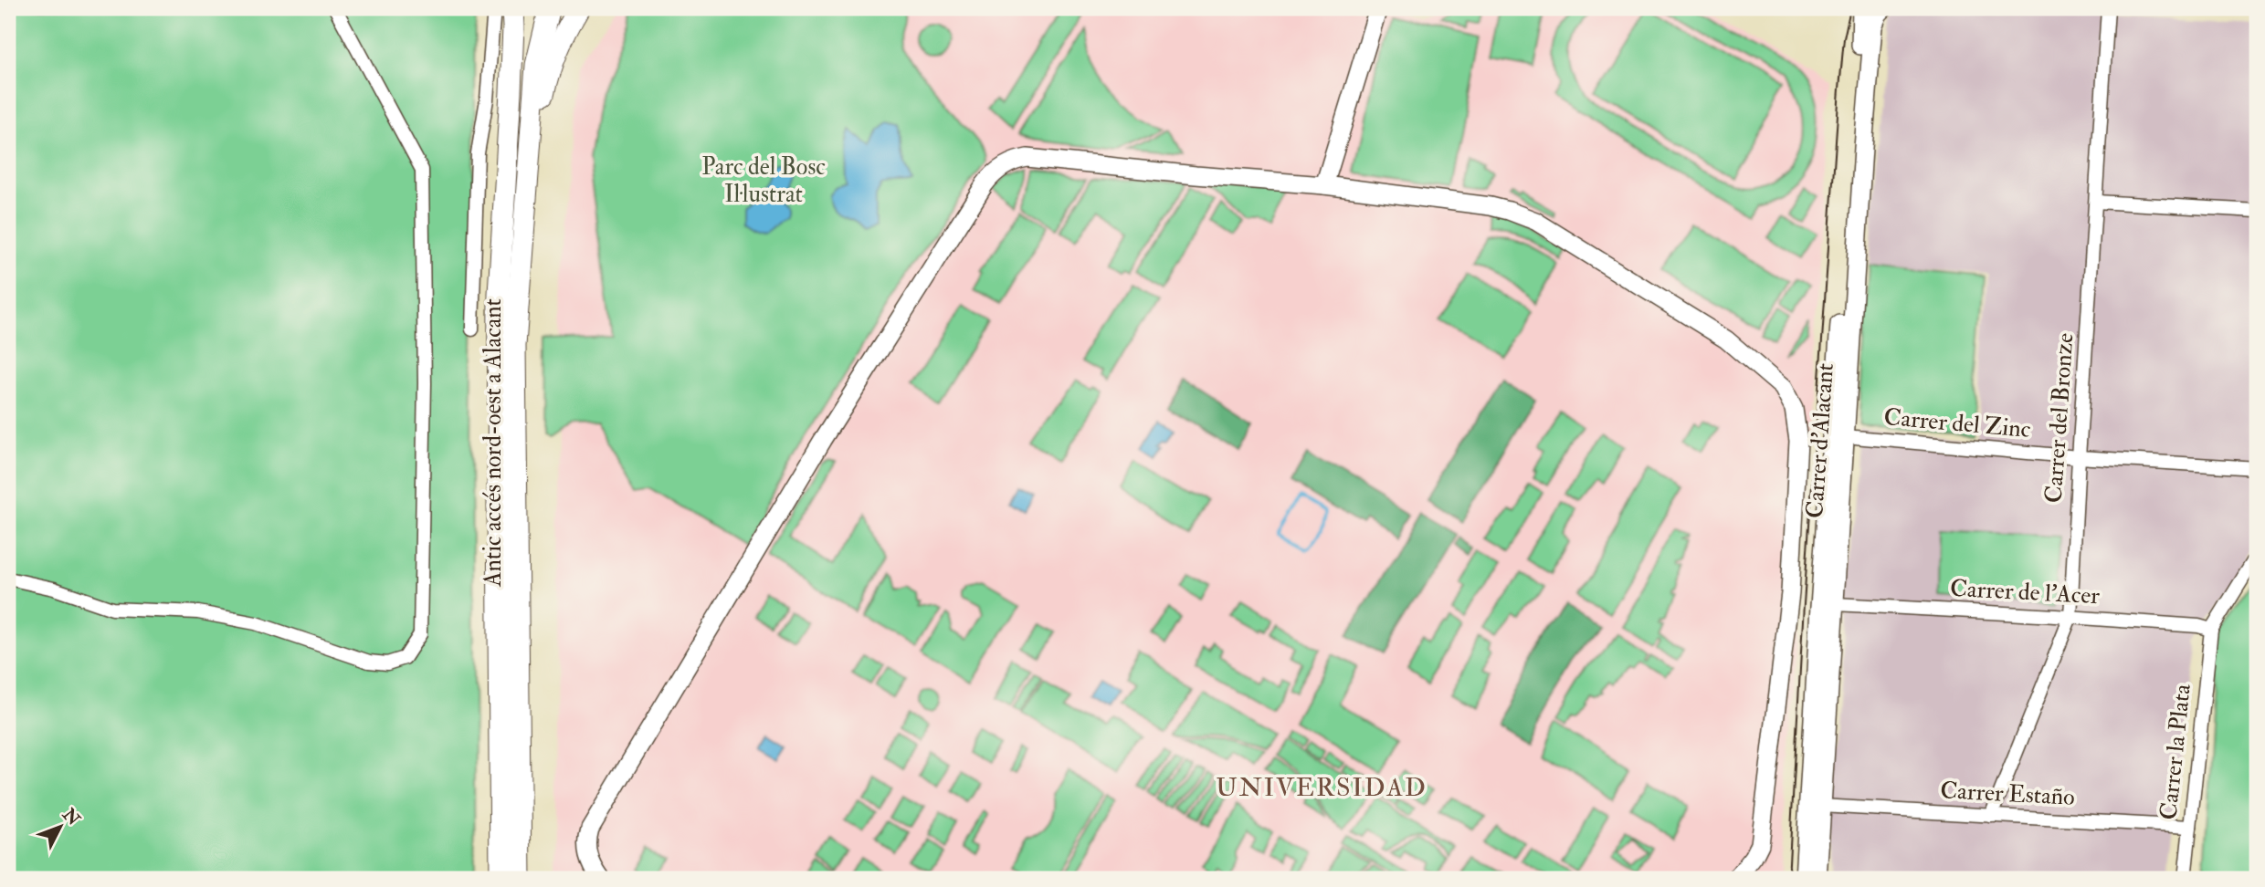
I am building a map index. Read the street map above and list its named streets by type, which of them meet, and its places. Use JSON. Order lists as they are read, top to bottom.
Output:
{
  "streets": {
    "main road": ["Antic accés nord-oest a Alacant"],
    "street": [
      "Carrer del Bronze",
      "Carrer del Zinc",
      "Carrer d'Alacant",
      "Carrer de l'Acer",
      "Carrer la Plata",
      "Carrer Estaño"
    ]
  },
  "crossings": [
    ["Carrer del Bronze", "Carrer del Zinc"],
    ["Carrer del Bronze", "Carrer de l'Acer"],
    ["Carrer del Bronze", "Carrer Estaño"],
    ["Carrer del Zinc", "Carrer d'Alacant"],
    ["Carrer d'Alacant", "Carrer de l'Acer"],
    ["Carrer d'Alacant", "Carrer Estaño"],
    ["Carrer de l'Acer", "Carrer la Plata"],
    ["Carrer la Plata", "Carrer Estaño"]
  ],
  "districts": ["UNIVERSIDAD"],
  "parks": ["Parc del Bosc Il·lustrat"],
  "north": "top right"
}
